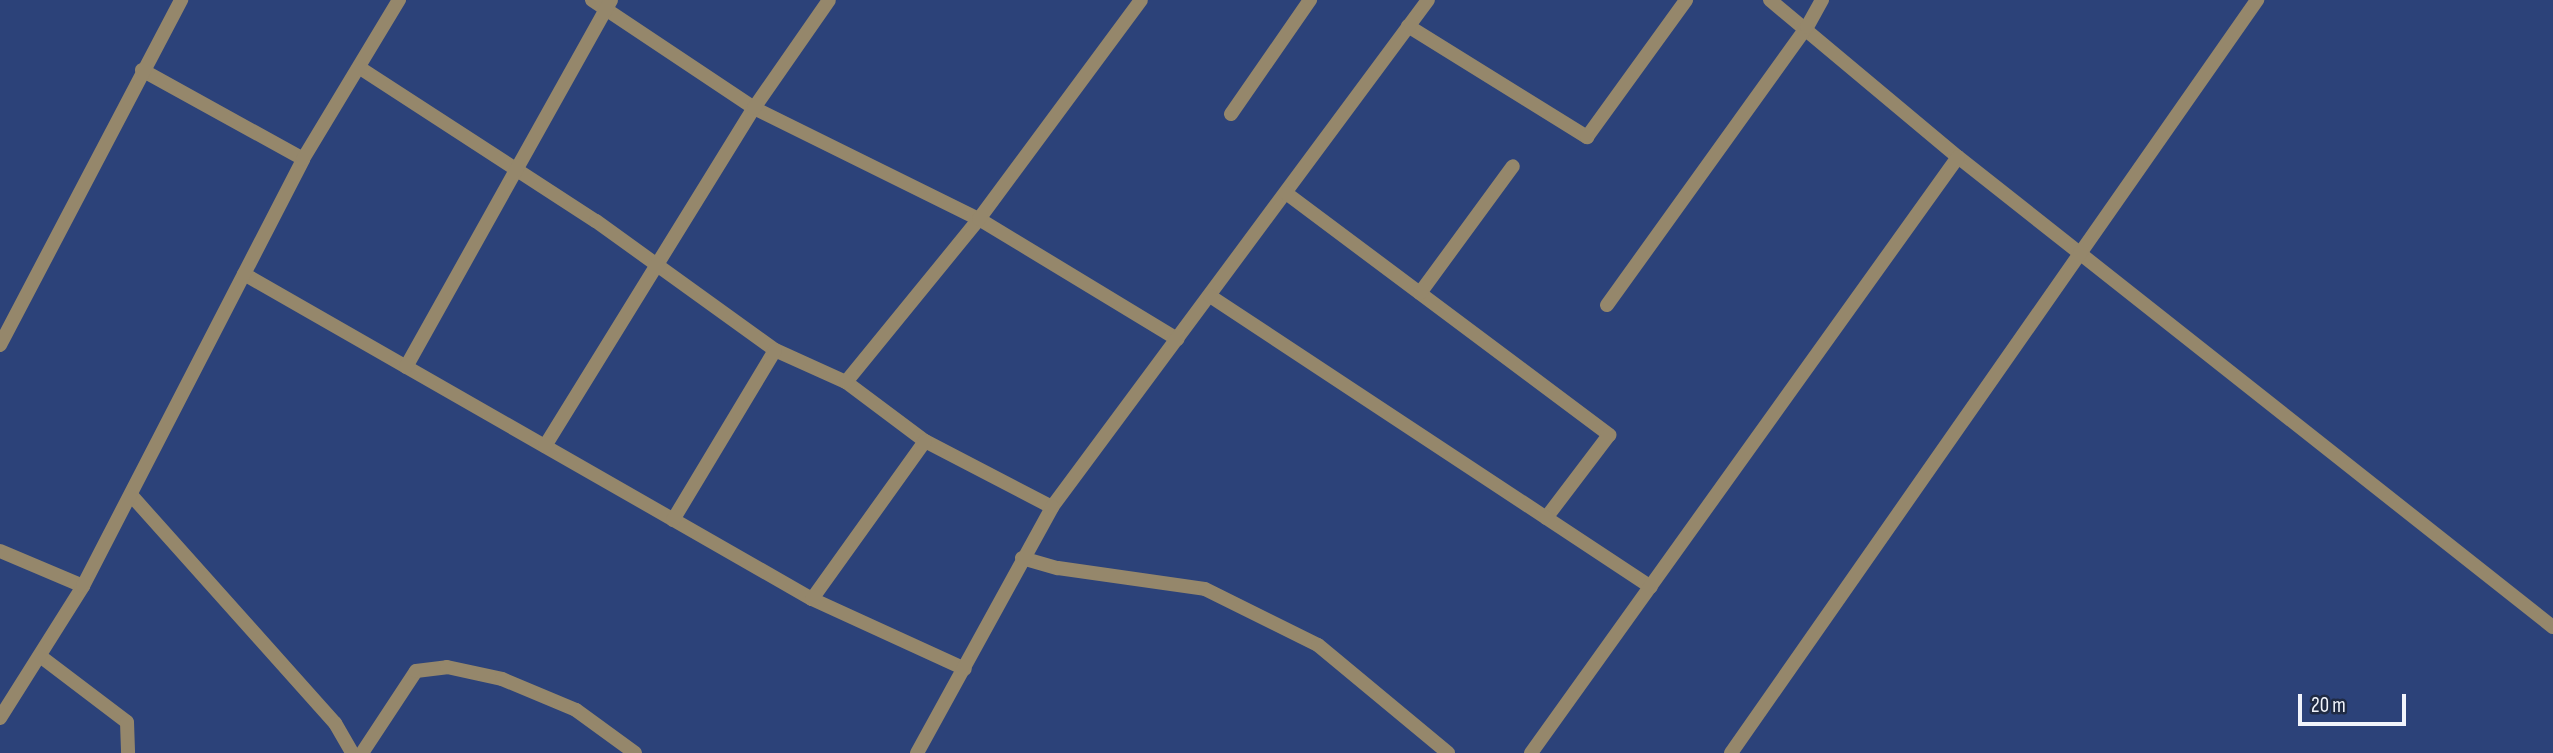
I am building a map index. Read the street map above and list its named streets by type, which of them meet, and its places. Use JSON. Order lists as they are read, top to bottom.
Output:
{
  "scale_bar": "20 m"
}
